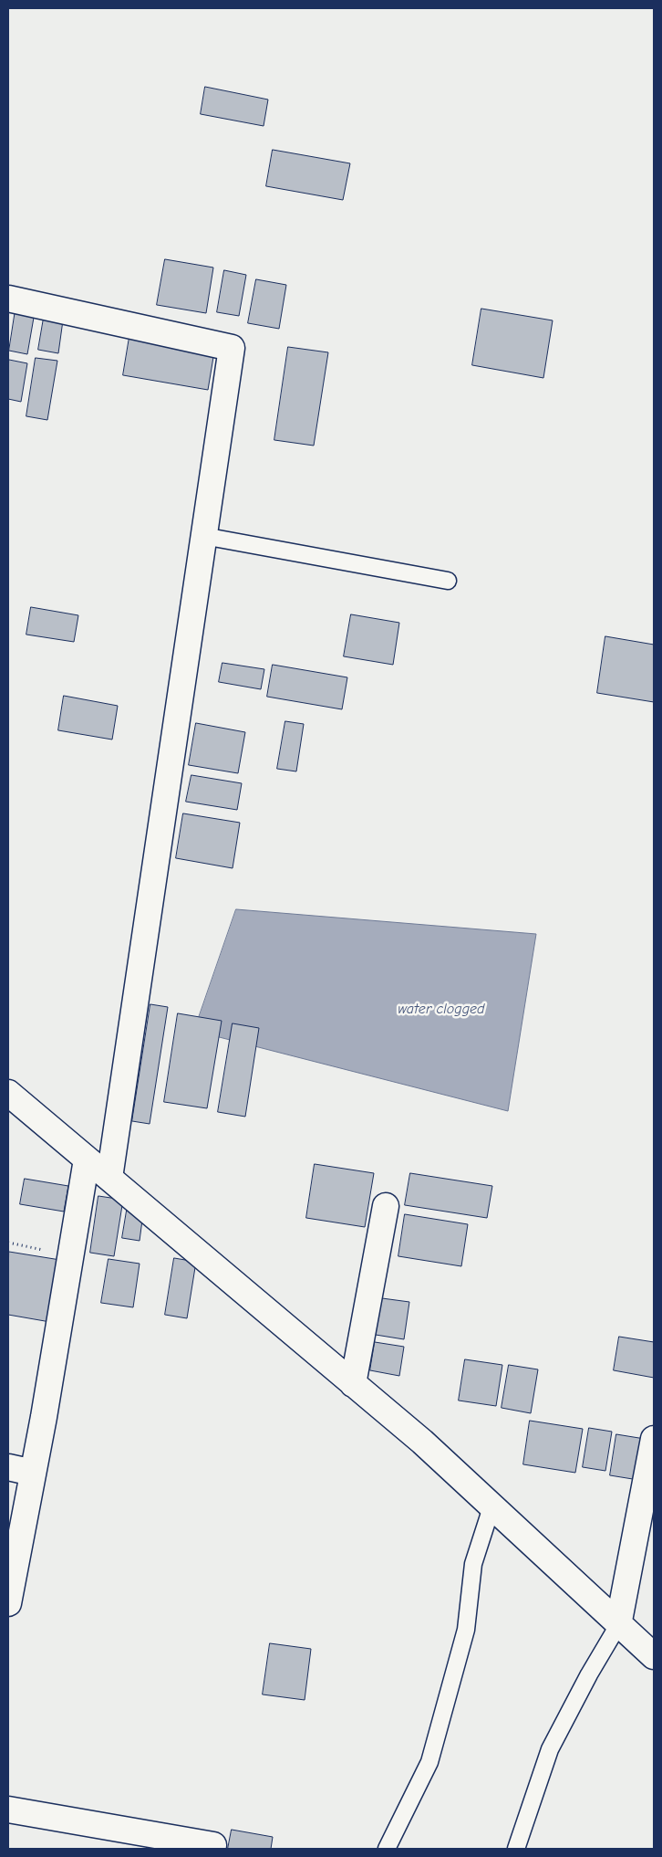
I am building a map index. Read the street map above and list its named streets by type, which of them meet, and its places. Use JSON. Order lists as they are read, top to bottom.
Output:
{
  "water": ["water clogged"]
}
